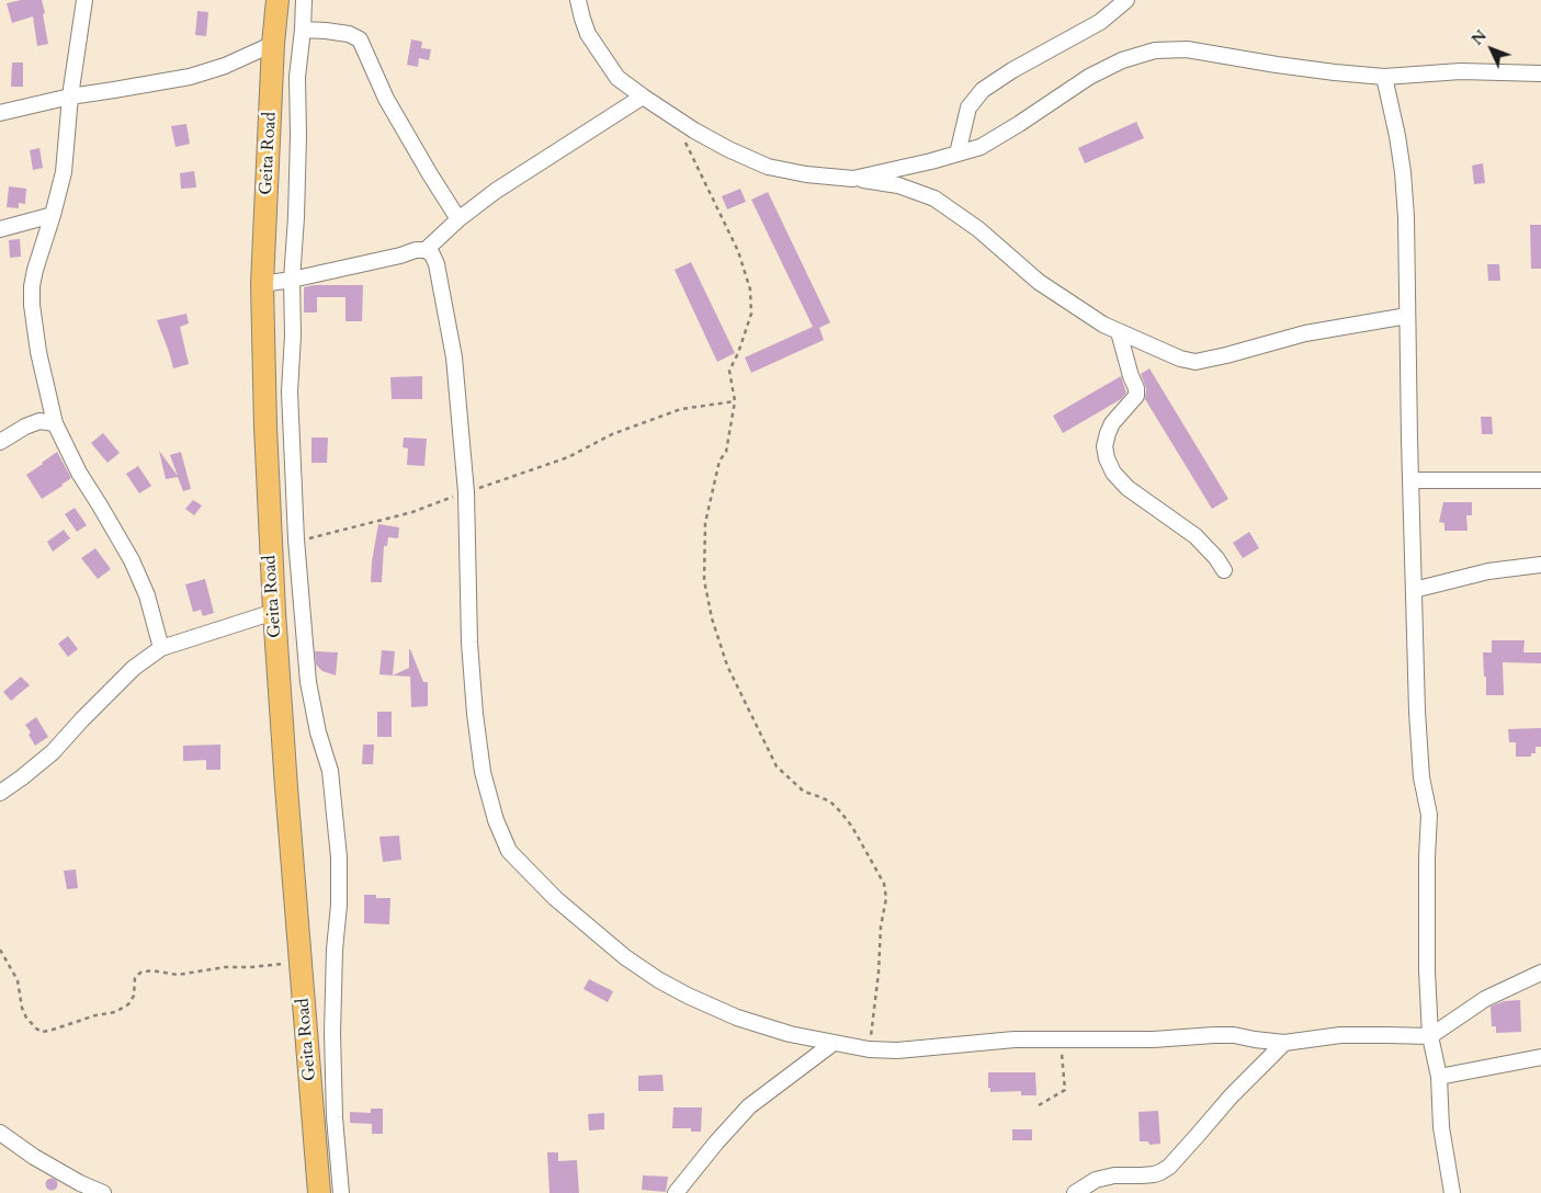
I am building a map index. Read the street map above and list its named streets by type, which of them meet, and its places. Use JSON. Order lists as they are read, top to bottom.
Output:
{
  "streets": {
    "highway": ["Geita Road"]
  },
  "north": "top left"
}
